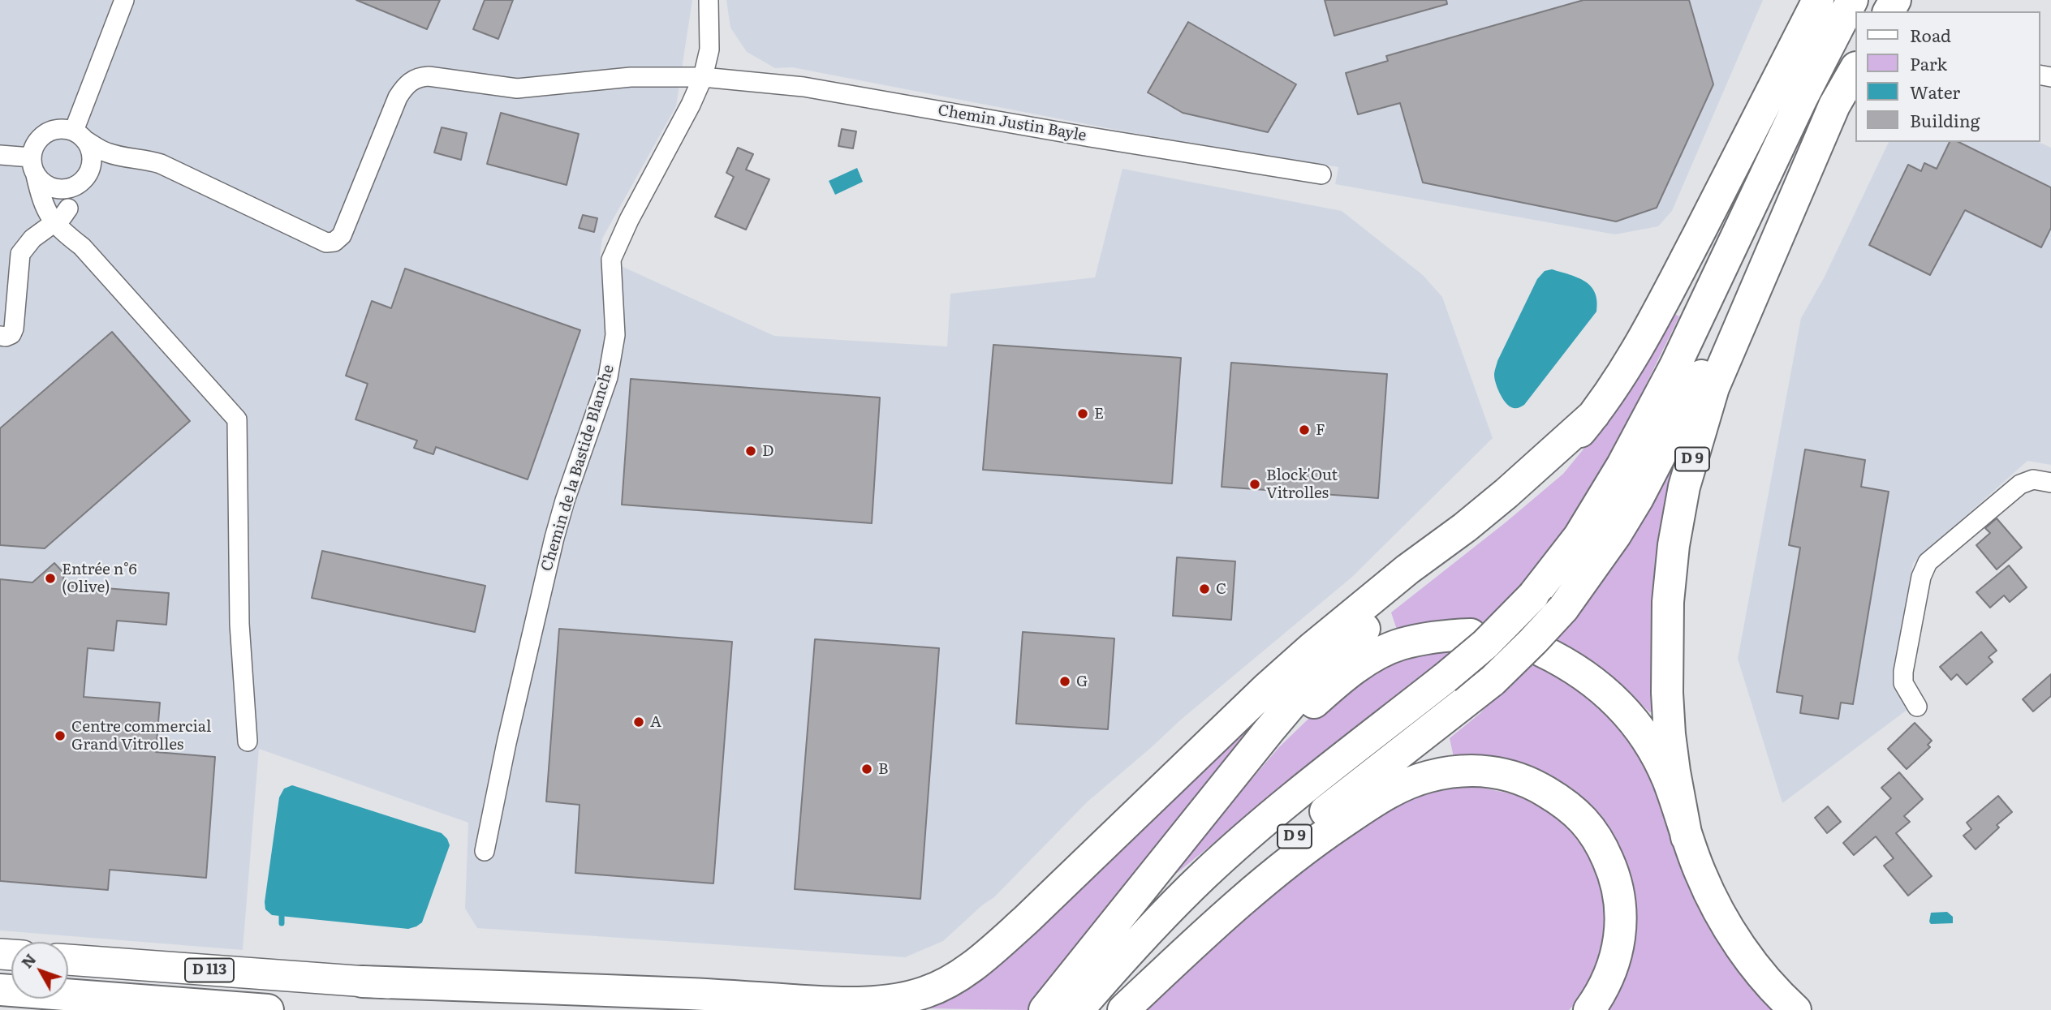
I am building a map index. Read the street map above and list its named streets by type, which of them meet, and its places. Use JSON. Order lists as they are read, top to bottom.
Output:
{
  "streets": {
    "highway": ["D 9"],
    "main road": ["D 113"],
    "street": ["Chemin Justin Bayle", "Chemin de la Bastide Blanche"]
  },
  "crossings": [
    ["Chemin Justin Bayle", "Chemin de la Bastide Blanche"]
  ],
  "places": [
    "E",
    "F",
    "D",
    "Block'Out Vitrolles",
    "Entrée n°6 (Olive)",
    "C",
    "G",
    "A",
    "Centre commercial Grand Vitrolles",
    "B"
  ],
  "legend": [
    "Road",
    "Park",
    "Water",
    "Building"
  ],
  "north": "top left"
}
